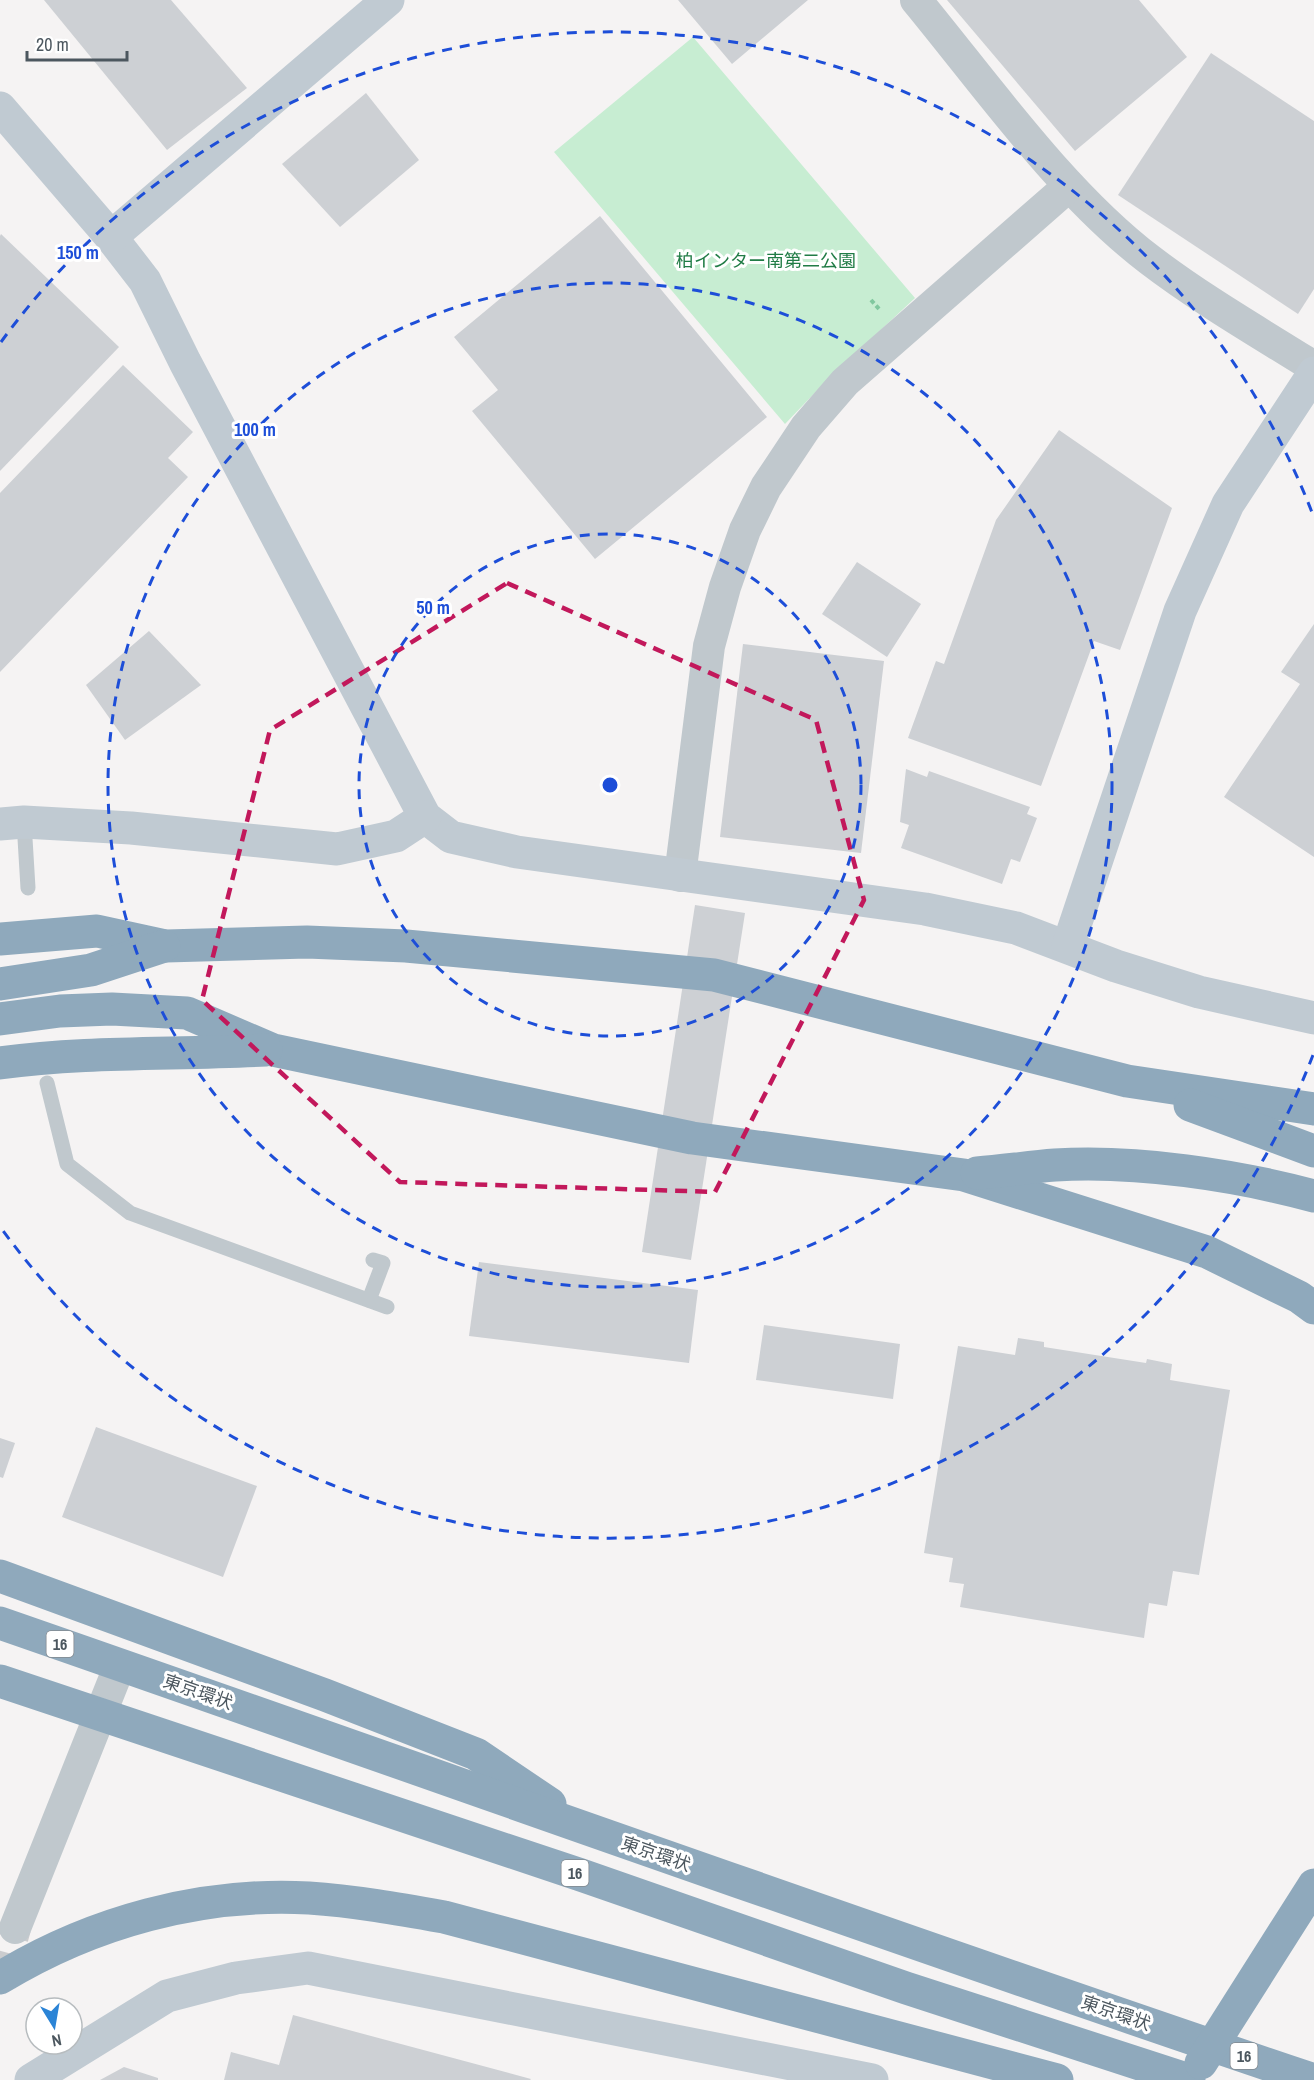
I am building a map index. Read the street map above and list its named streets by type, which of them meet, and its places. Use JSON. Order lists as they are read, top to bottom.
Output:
{
  "streets": {
    "highway": ["16", "東京環状"]
  },
  "parks": ["柏インター南第二公園"],
  "scale_bar": "20 m",
  "north": "bottom",
  "rings": ["150 m", "100 m", "50 m"]
}
